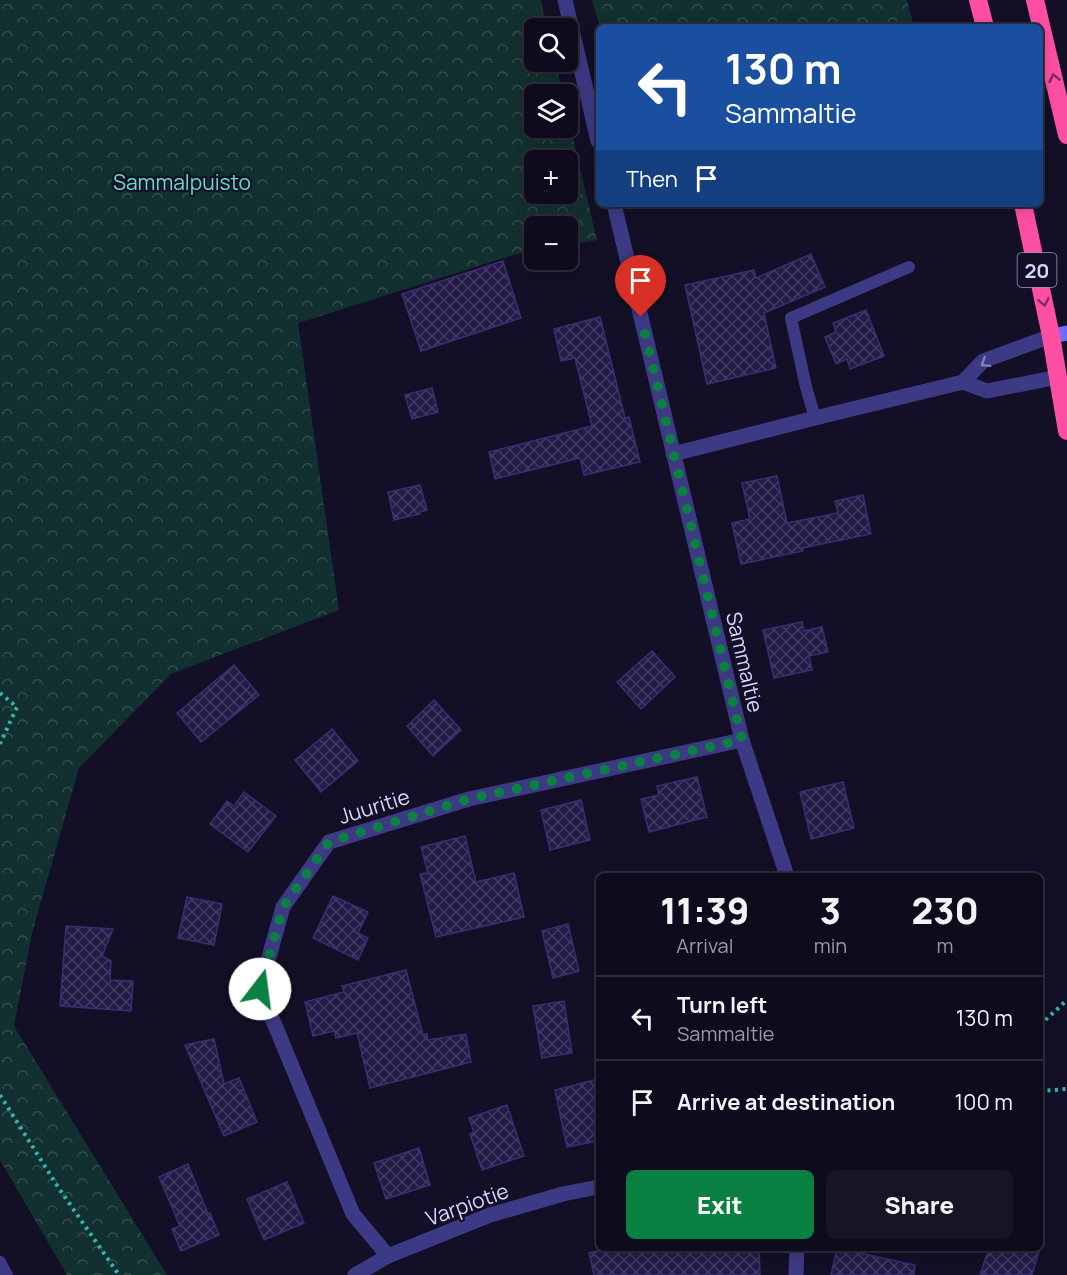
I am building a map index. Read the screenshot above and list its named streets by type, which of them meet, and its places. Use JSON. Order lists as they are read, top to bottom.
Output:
{
  "streets": {
    "highway": ["20"],
    "street": ["Sammaltie", "Juuritie", "Varpiotie"]
  },
  "crossings": [
    ["Sammaltie", "Juuritie"],
    ["Juuritie", "Varpiotie"]
  ],
  "parks": ["Sammalpuisto"],
  "page": {
    "map_buttons": ["+", "−"],
    "turn": ["130 m", "Sammaltie"],
    "then": "Then",
    "eta": [
      "11:39",
      "Arrival",
      "3",
      "min",
      "230",
      "m"
    ],
    "list": [
      {
        "name": "Turn left",
        "note": "Sammaltie",
        "value": "130 m"
      },
      {
        "name": "Arrive at destination",
        "value": "100 m"
      }
    ],
    "buttons": ["Exit", "Share"]
  }
}
